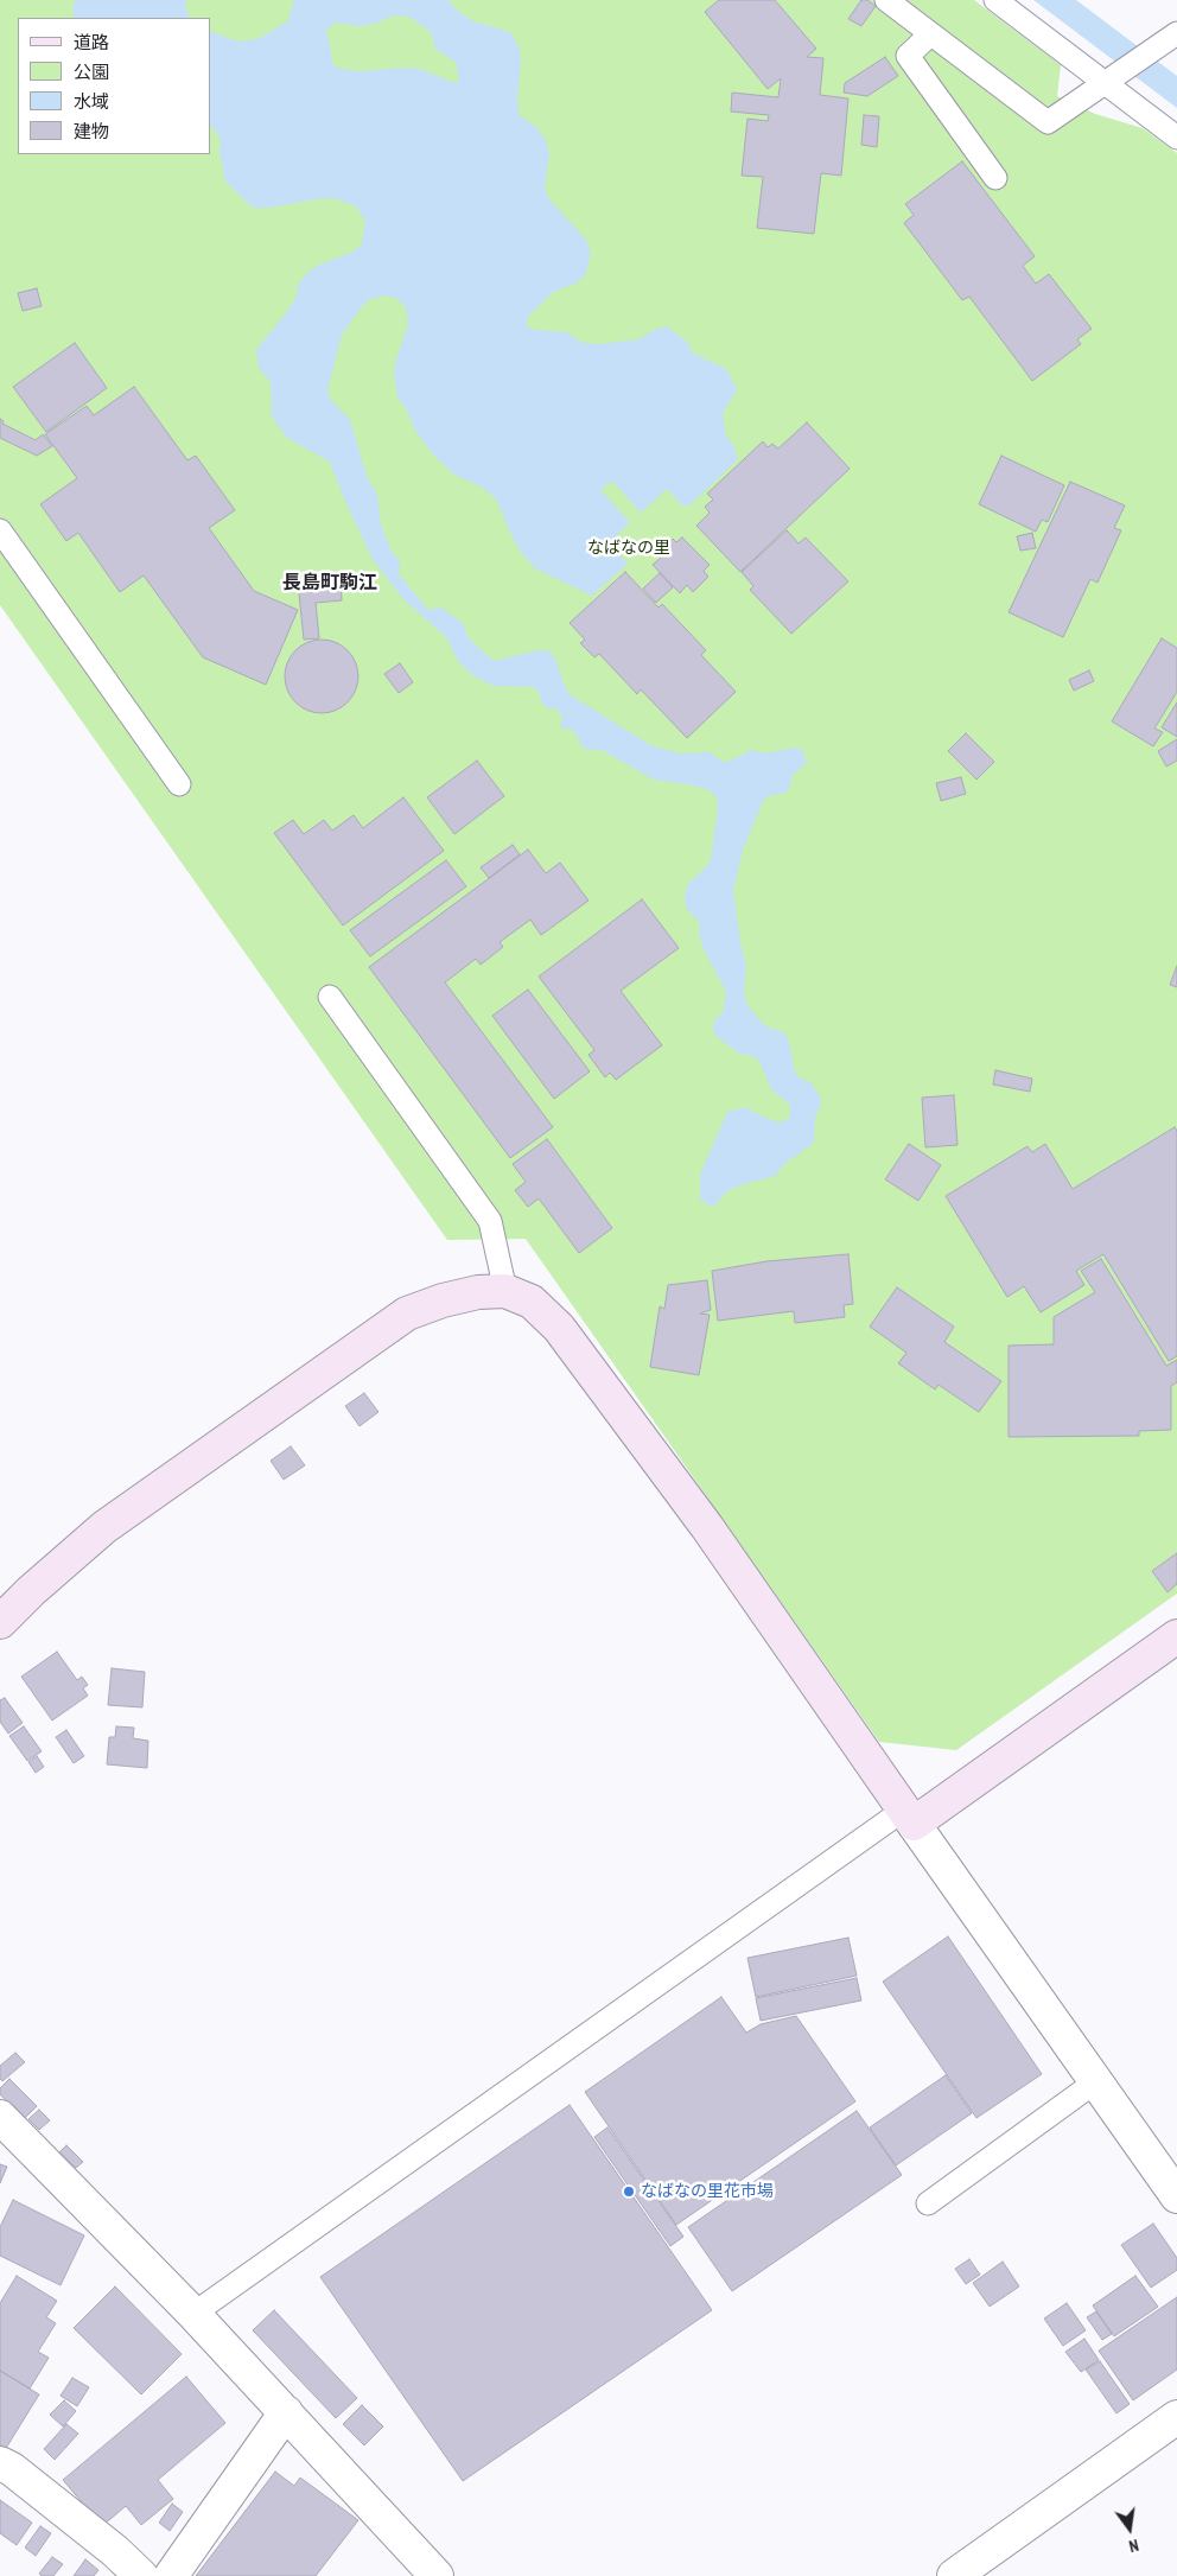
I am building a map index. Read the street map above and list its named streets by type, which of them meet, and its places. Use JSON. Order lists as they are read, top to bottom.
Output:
{
  "districts": ["長島町駒江"],
  "parks": ["なばなの里"],
  "places": ["なばなの里花市場"],
  "legend": [
    "道路",
    "公園",
    "水域",
    "建物"
  ],
  "north": "bottom"
}
